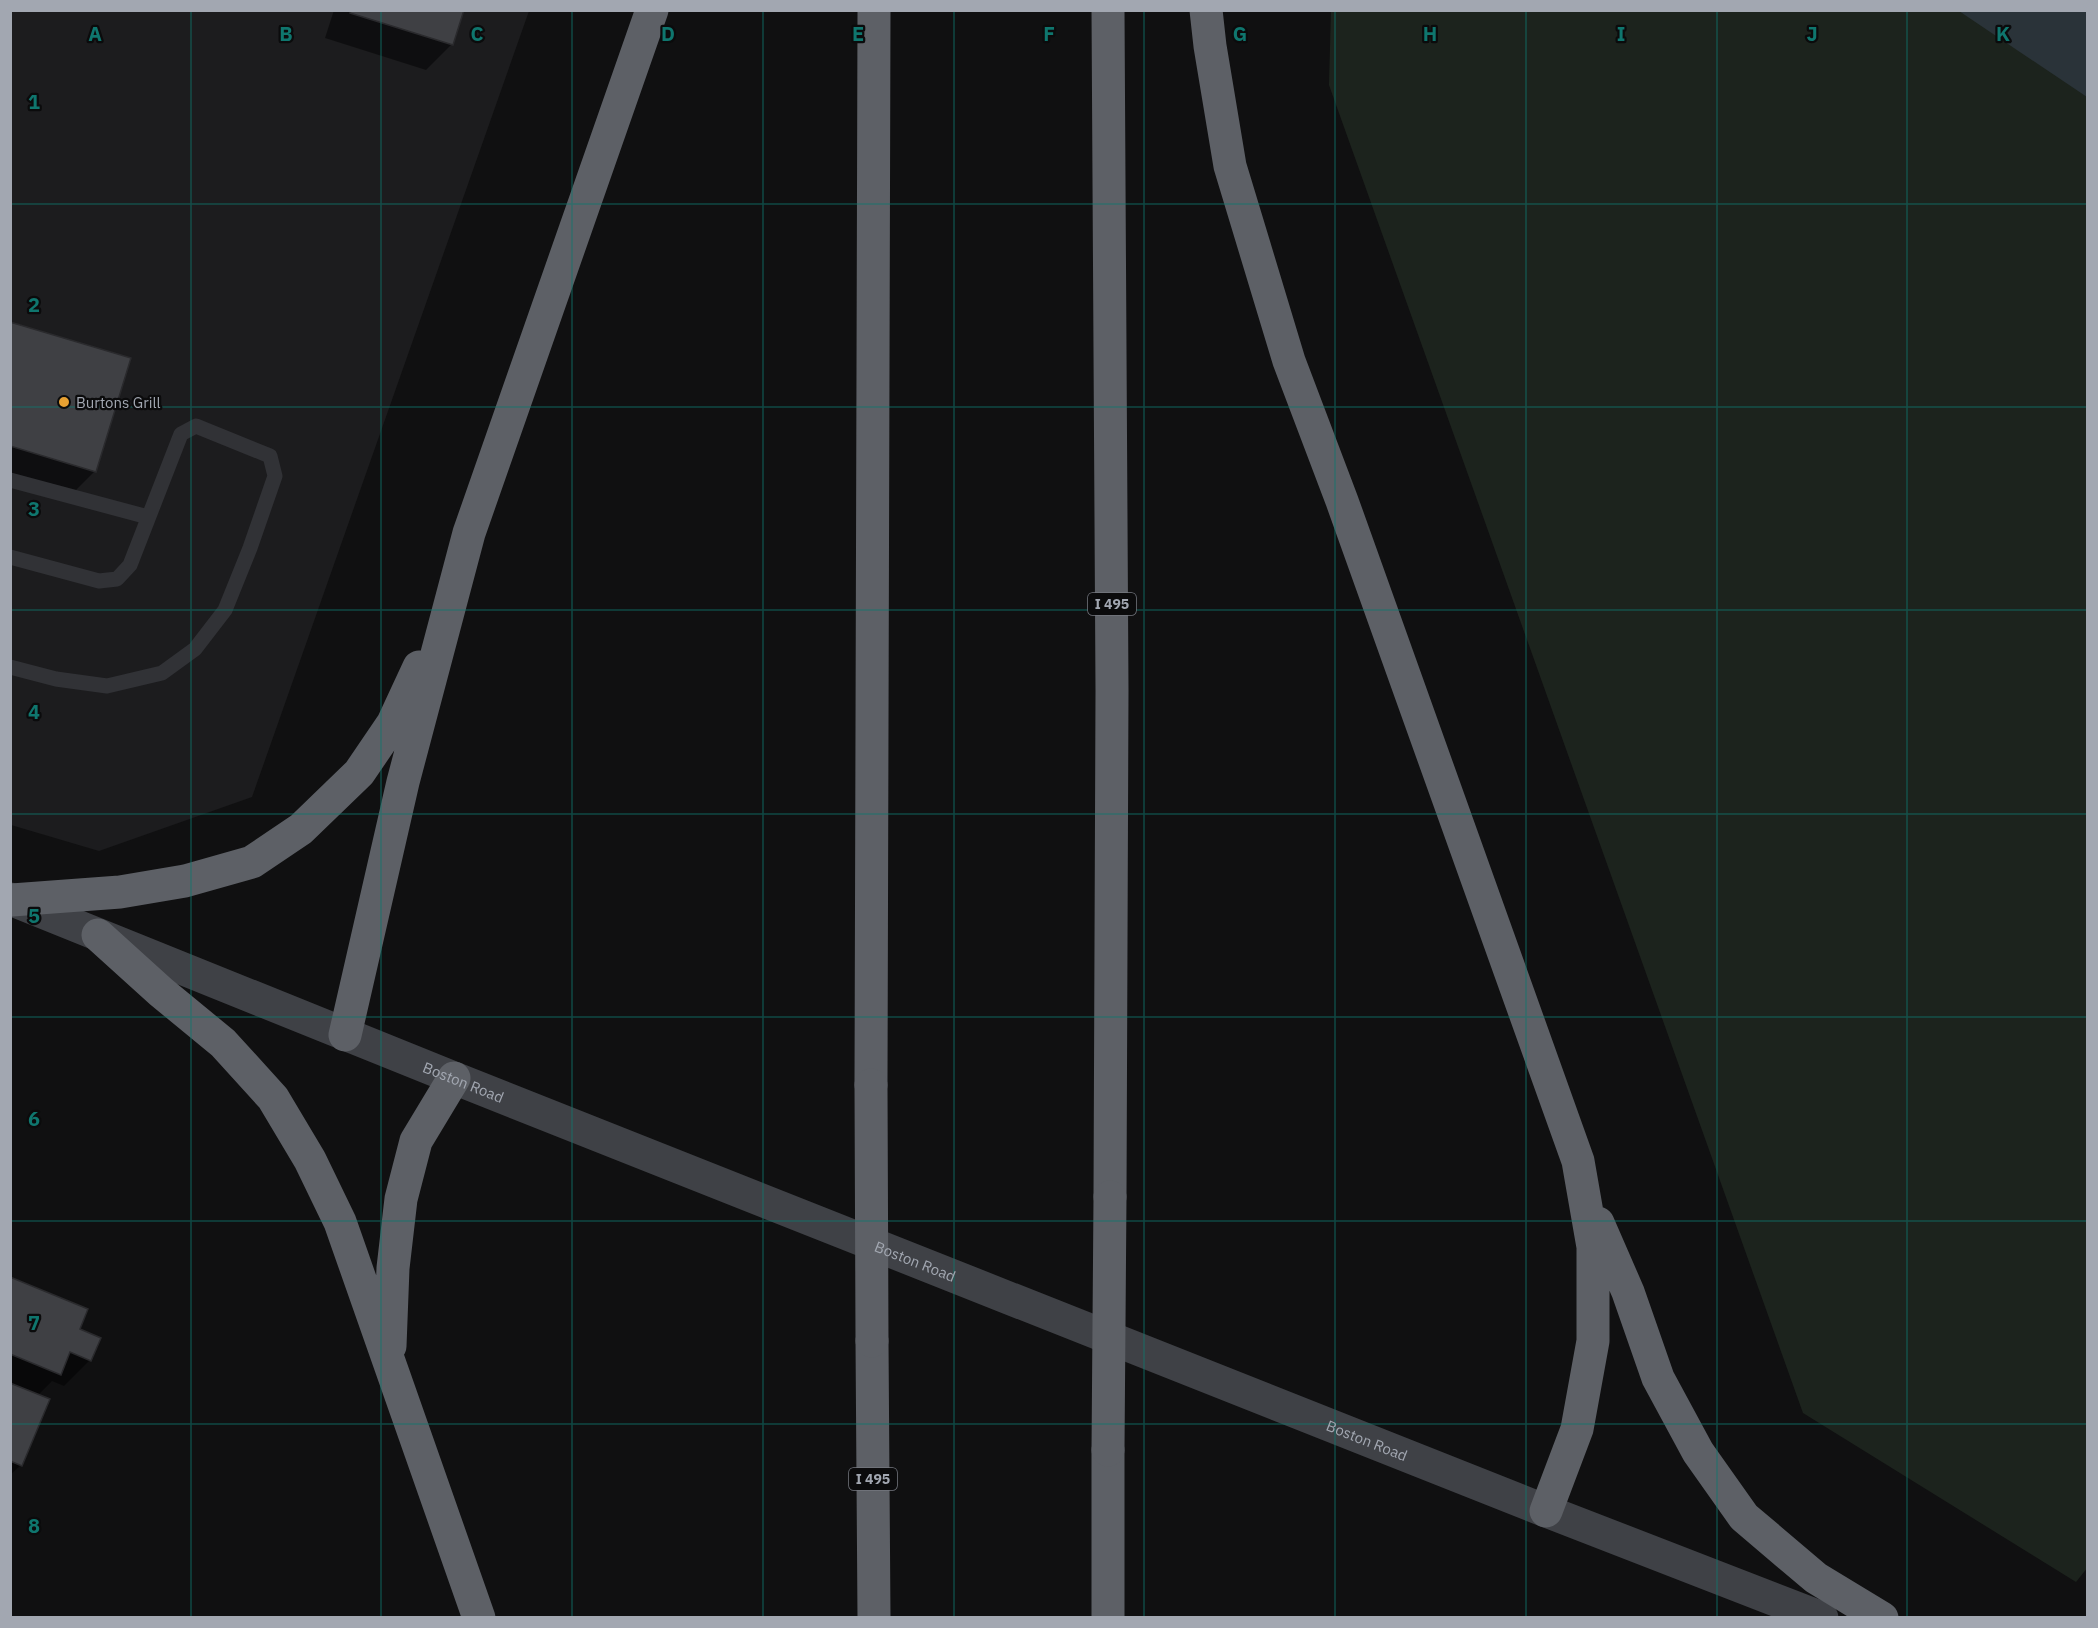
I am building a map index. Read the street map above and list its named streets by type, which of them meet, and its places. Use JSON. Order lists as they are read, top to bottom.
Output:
{
  "streets": {
    "highway": ["I 495"],
    "main road": ["Boston Road"]
  },
  "places": ["Burtons Grill"],
  "grid": {
    "columns": [
      "A",
      "B",
      "C",
      "D",
      "E",
      "F",
      "G",
      "H",
      "I",
      "J",
      "K"
    ],
    "rows": [
      "1",
      "2",
      "3",
      "4",
      "5",
      "6",
      "7",
      "8"
    ]
  }
}
